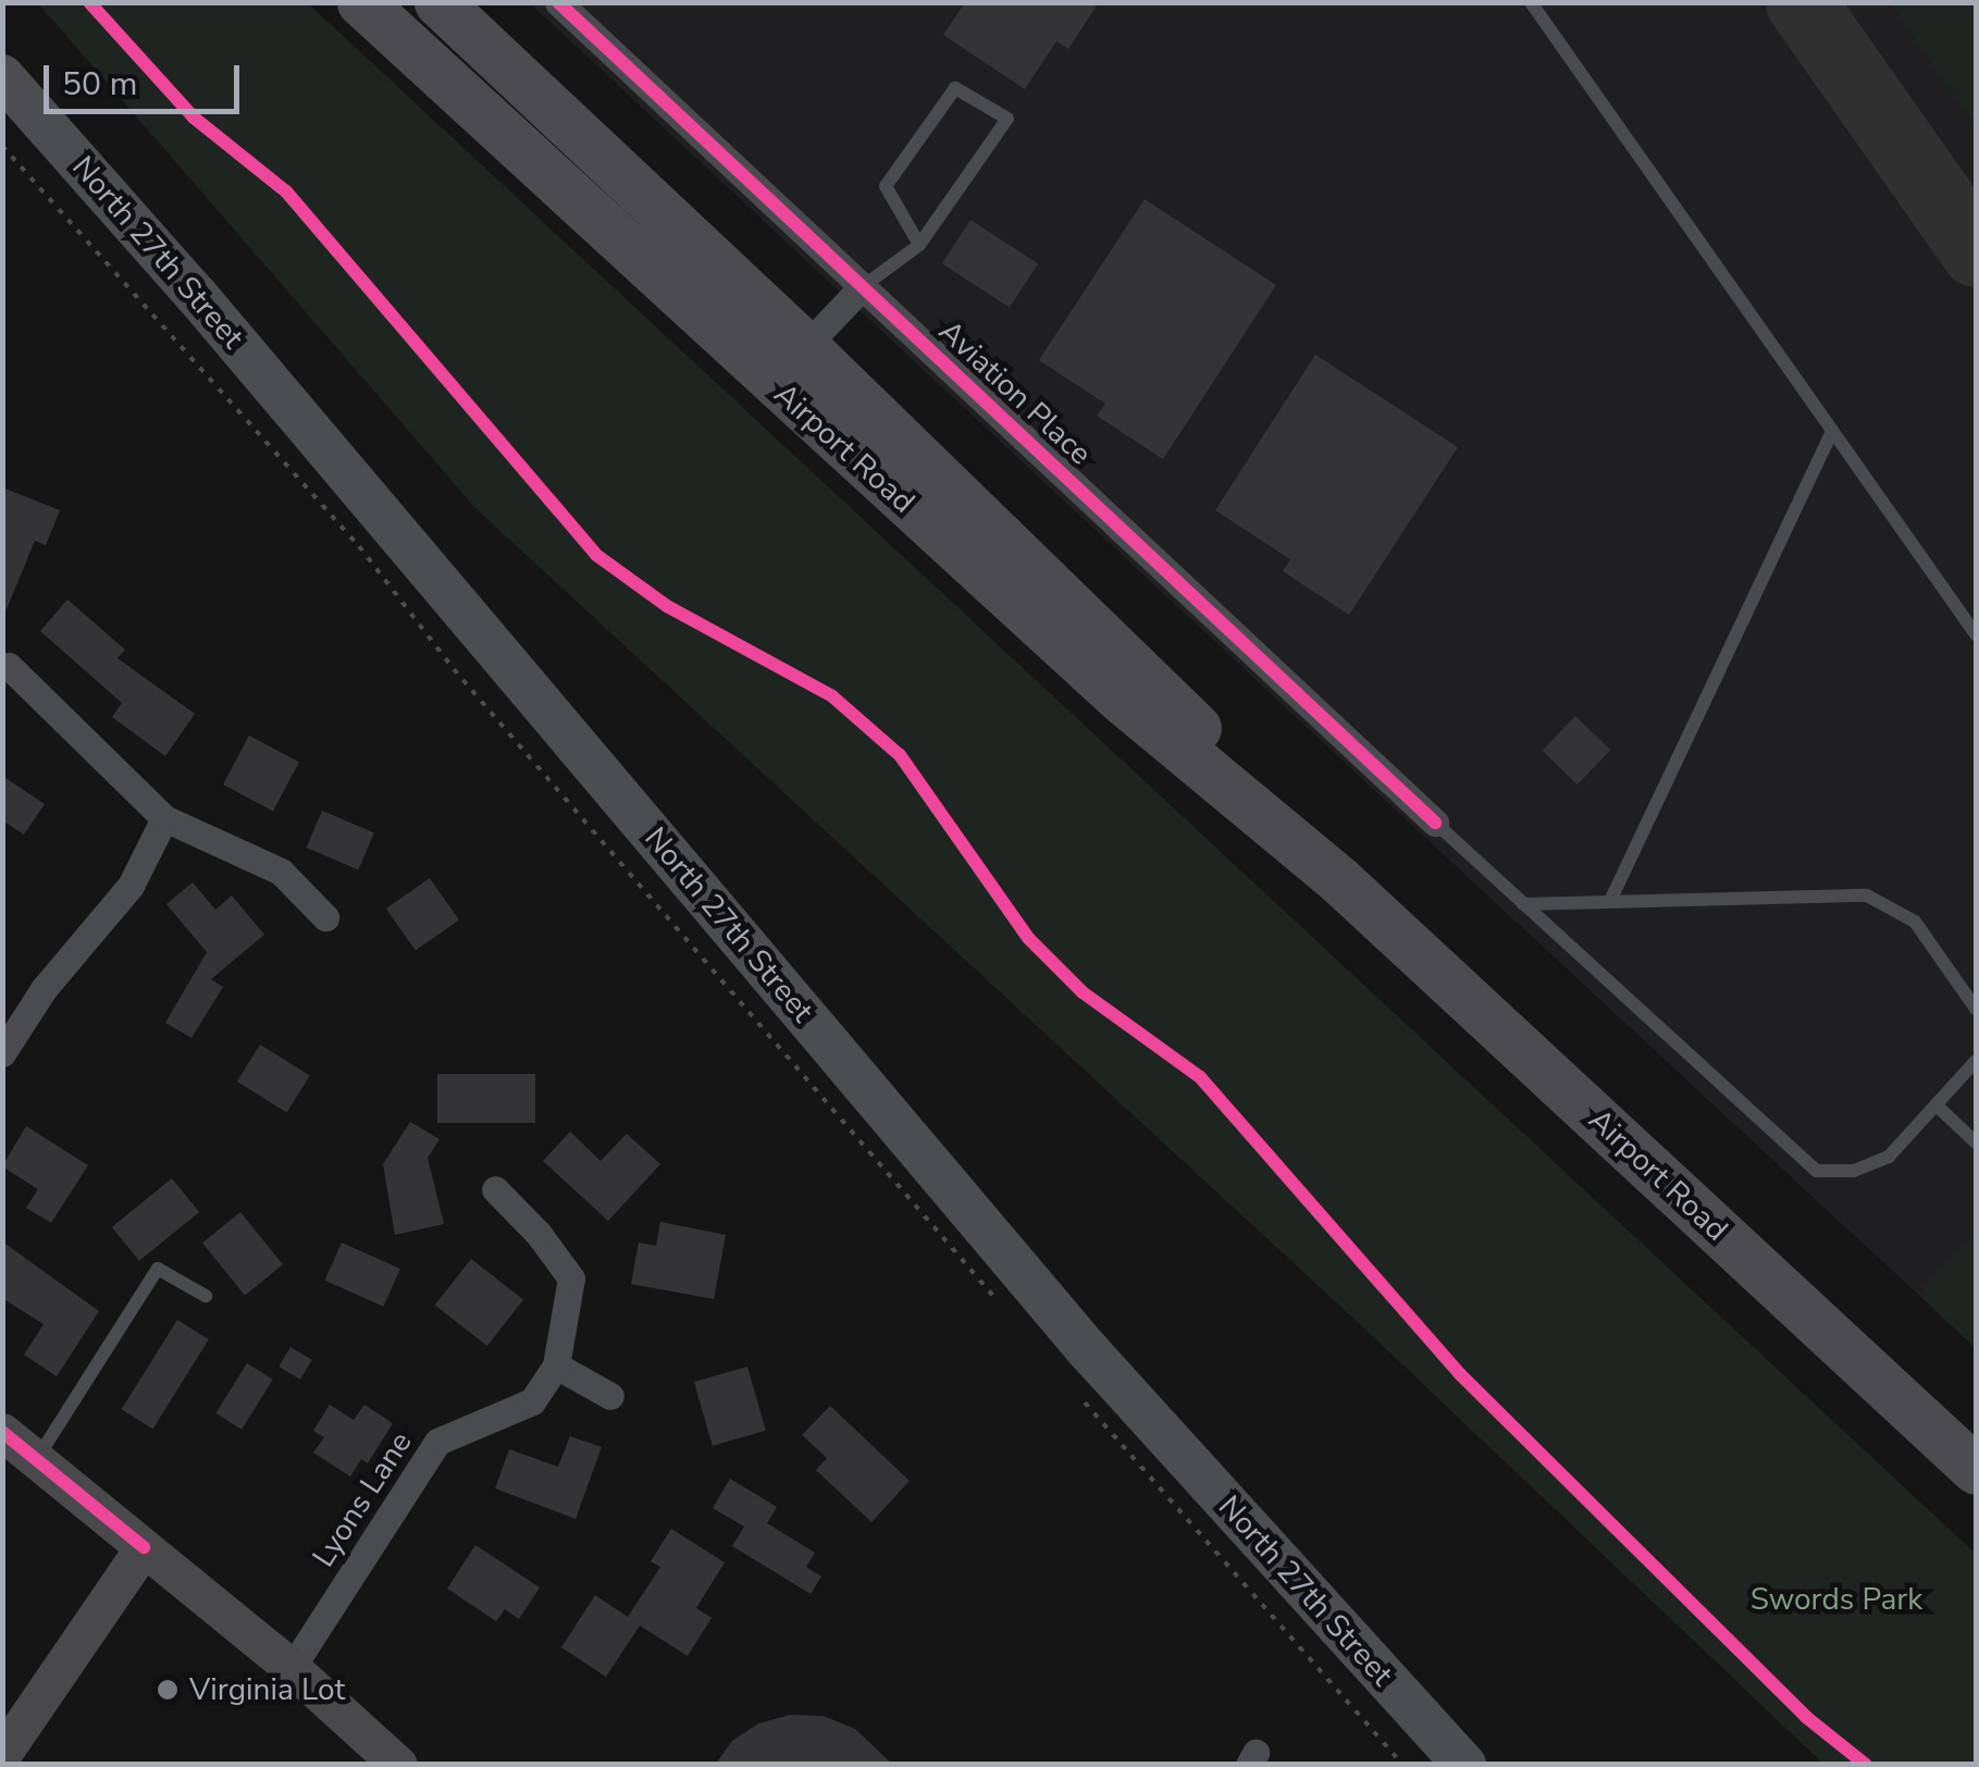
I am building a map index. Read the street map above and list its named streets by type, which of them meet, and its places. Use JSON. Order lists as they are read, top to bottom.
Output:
{
  "streets": {
    "highway": ["Airport Road"],
    "main road": ["North 27th Street"],
    "street": ["Aviation Place", "Lyons Lane"]
  },
  "parks": ["Swords Park"],
  "places": ["Virginia Lot"],
  "scale_bar": "50 m"
}
